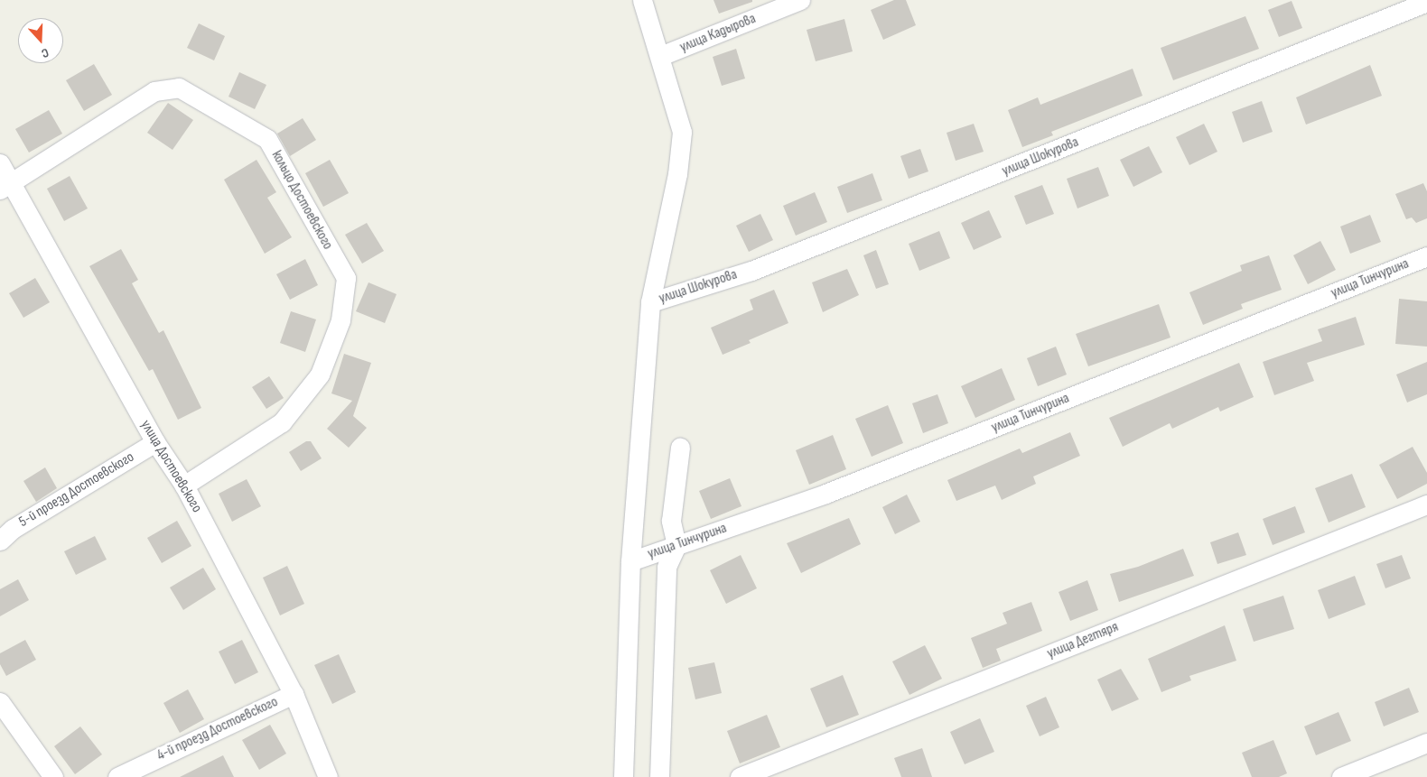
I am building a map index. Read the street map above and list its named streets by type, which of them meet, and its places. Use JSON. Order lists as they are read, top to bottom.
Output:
{
  "streets": {
    "street": [
      "улица Кадырова",
      "улица Шокурова",
      "кольцо Достоевского",
      "улица Тинчурина",
      "улица Достоевского",
      "5-й проезд Достоевского",
      "улица Дегтяря",
      "4-й проезд Достоевского"
    ]
  },
  "crossings": [
    ["кольцо Достоевского", "улица Достоевского"],
    ["улица Достоевского", "5-й проезд Достоевского"],
    ["улица Достоевского", "4-й проезд Достоевского"]
  ],
  "north": "bottom"
}
